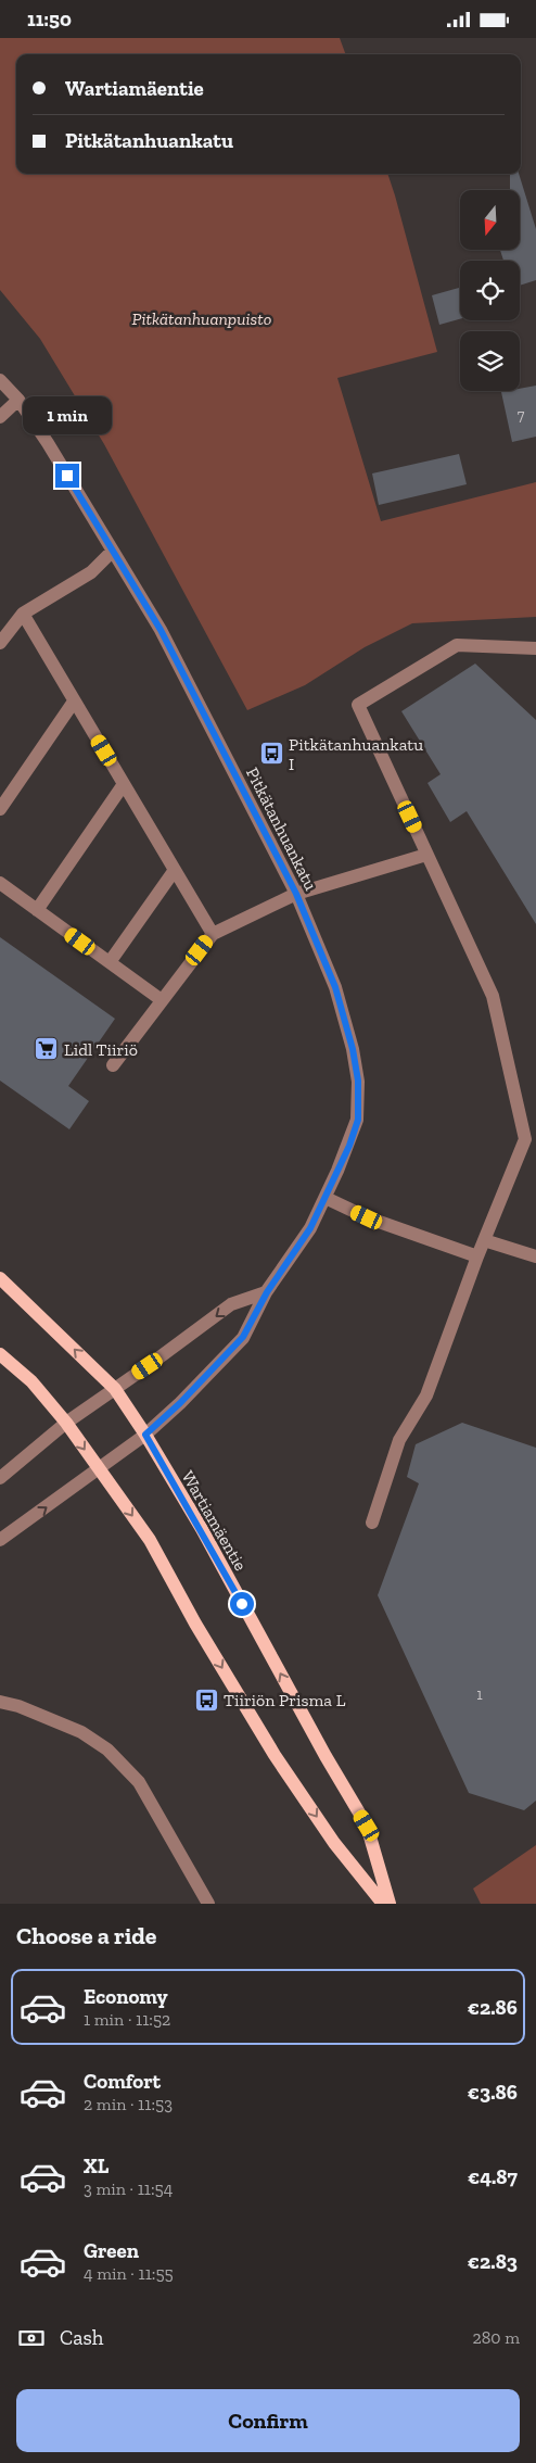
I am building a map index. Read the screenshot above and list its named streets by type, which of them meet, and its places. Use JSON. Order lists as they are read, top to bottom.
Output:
{
  "streets": {
    "main road": ["Wartiamäentie"],
    "street": ["Pitkätanhuankatu"]
  },
  "crossings": [
    ["Pitkätanhuankatu", "Wartiamäentie"]
  ],
  "parks": ["Pitkätanhuanpuisto"],
  "places": {
    "bus stop": ["Pitkätanhuankatu I", "Tiiriön Prisma L"],
    "supermarket": ["Lidl Tiiriö"]
  },
  "house_numbers": ["7", "1"],
  "north": "bottom",
  "page": {
    "status": "11:50",
    "banner": ["Wartiamäentie", "Pitkätanhuankatu"],
    "bubble": "1 min",
    "heading": "Choose a ride",
    "list": [
      {
        "name": "Economy",
        "note": "1 min · 11:52",
        "value": "€2.86"
      },
      {
        "name": "Comfort",
        "note": "2 min · 11:53",
        "value": "€3.86"
      },
      {
        "name": "XL",
        "note": "3 min · 11:54",
        "value": "€4.87"
      },
      {
        "name": "Green",
        "note": "4 min · 11:55",
        "value": "€2.83"
      }
    ],
    "pay": ["Cash", "280 m"],
    "buttons": "Confirm"
  }
}
